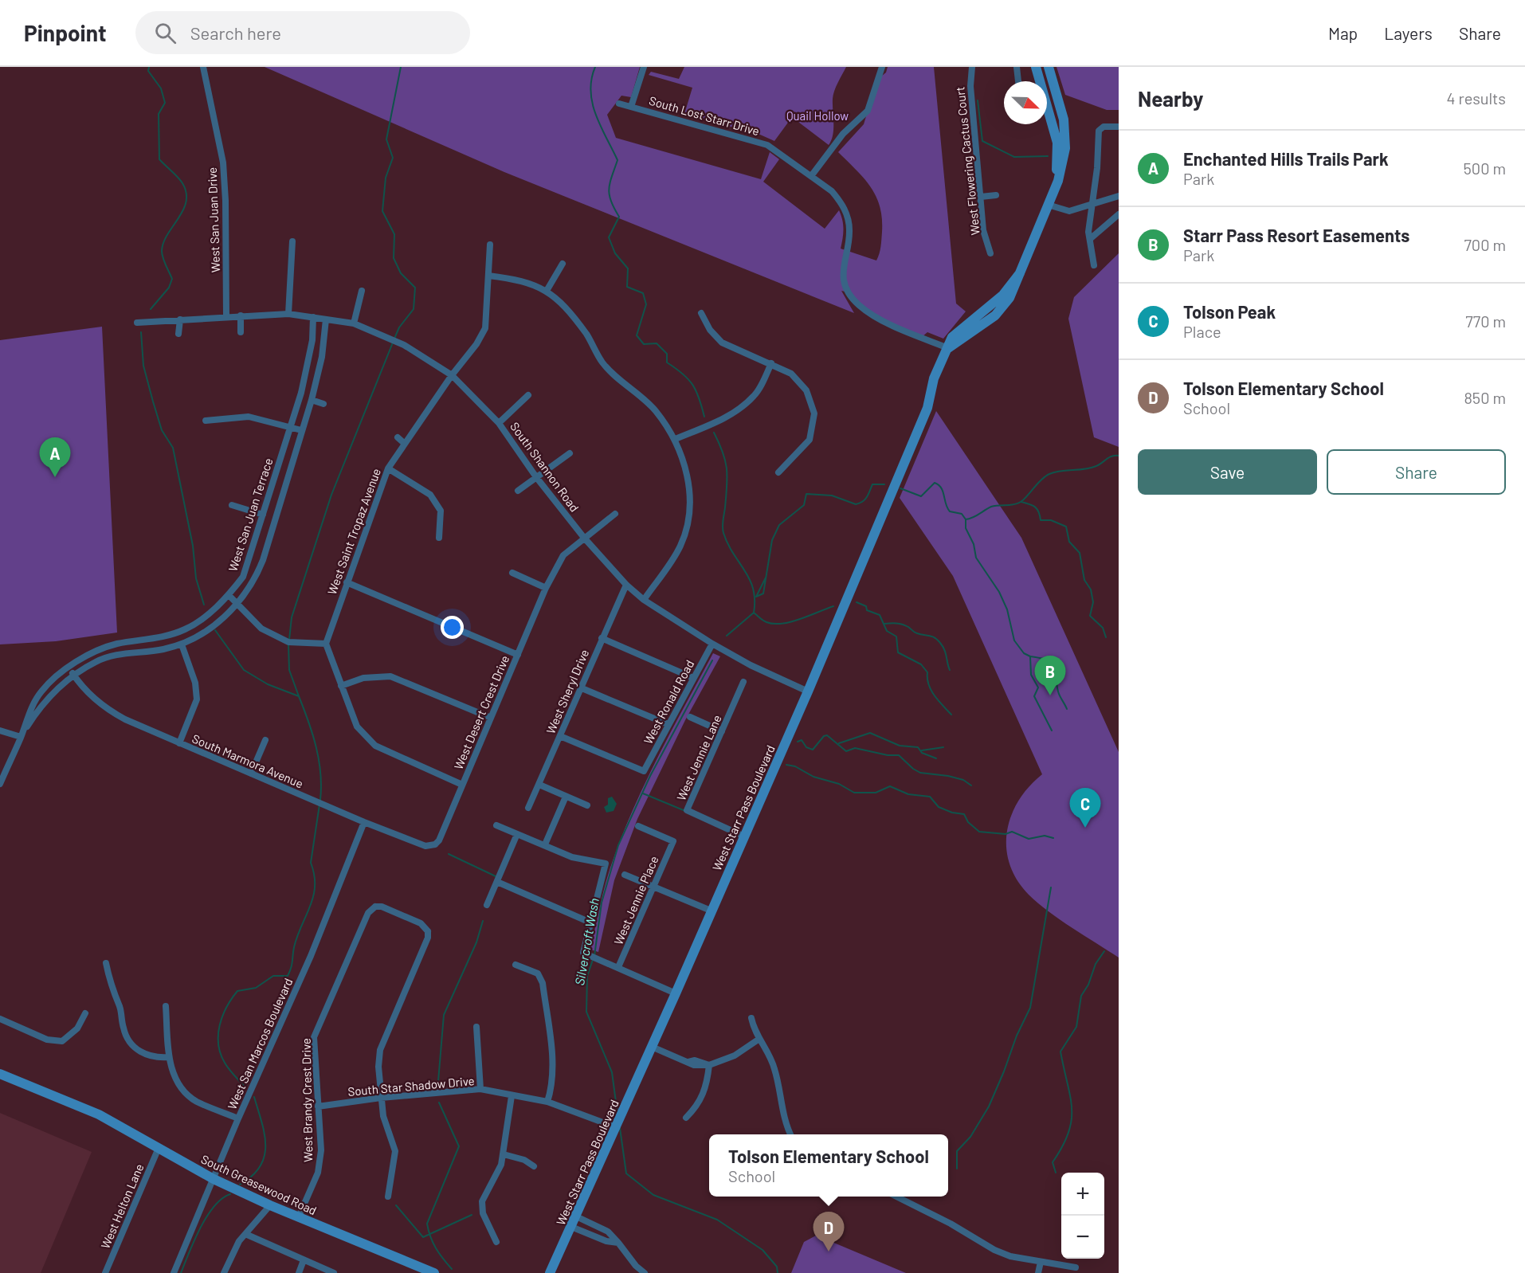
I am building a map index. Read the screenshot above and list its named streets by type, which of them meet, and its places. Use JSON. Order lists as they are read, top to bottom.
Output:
{
  "streets": {
    "street": [
      "South Lost Starr Drive",
      "West Flowering Cactus Court",
      "West San Juan Drive",
      "South Shannon Road",
      "West San Juan Terrace",
      "West Saint Tropaz Avenue",
      "West Sheryl Drive",
      "West Ronald Road",
      "West Desert Crest Drive",
      "West Jennie Lane",
      "South Marmora Avenue",
      "West Starr Pass Boulevard",
      "West Jennie Place",
      "West San Marcos Boulevard",
      "South Star Shadow Drive",
      "West Brandy Crest Drive",
      "South Greasewood Road",
      "West Helton Lane"
    ]
  },
  "crossings": [
    ["South Lost Starr Drive", "West Starr Pass Boulevard"],
    ["West San Juan Drive", "South Shannon Road"],
    ["South Shannon Road", "West San Juan Terrace"],
    ["South Shannon Road", "West Saint Tropaz Avenue"],
    ["South Shannon Road", "West Sheryl Drive"],
    ["South Shannon Road", "West Ronald Road"],
    ["South Shannon Road", "West Desert Crest Drive"],
    ["South Shannon Road", "West Starr Pass Boulevard"],
    ["West San Juan Terrace", "South Marmora Avenue"],
    ["West Sheryl Drive", "West Ronald Road"],
    ["West Desert Crest Drive", "South Marmora Avenue"],
    ["West Jennie Lane", "West Starr Pass Boulevard"],
    ["South Marmora Avenue", "West San Marcos Boulevard"],
    ["West Starr Pass Boulevard", "South Star Shadow Drive"],
    ["West San Marcos Boulevard", "South Greasewood Road"],
    ["South Star Shadow Drive", "West Brandy Crest Drive"],
    ["West Brandy Crest Drive", "South Greasewood Road"],
    ["South Greasewood Road", "West Helton Lane"]
  ],
  "water": ["Silvercroft Wash"],
  "parks": ["Quail Hollow"],
  "north": "bottom right",
  "page": {
    "header": "Pinpoint",
    "search": "Search here",
    "nav": ["Map", "Layers", "Share"],
    "heading": ["Nearby", "4 results"],
    "list": [
      {
        "mark": "A",
        "name": "Enchanted Hills Trails Park",
        "note": "Park",
        "value": "500 m"
      },
      {
        "mark": "B",
        "name": "Starr Pass Resort Easements",
        "note": "Park",
        "value": "700 m"
      },
      {
        "mark": "C",
        "name": "Tolson Peak",
        "note": "Place",
        "value": "770 m"
      },
      {
        "mark": "D",
        "name": "Tolson Elementary School",
        "note": "School",
        "value": "850 m"
      }
    ],
    "buttons": ["Save", "Share"],
    "pins": [
      "A",
      "B",
      "C",
      "D"
    ],
    "popup": ["Tolson Elementary School", "School"],
    "map_buttons": ["+", "−"]
  }
}
